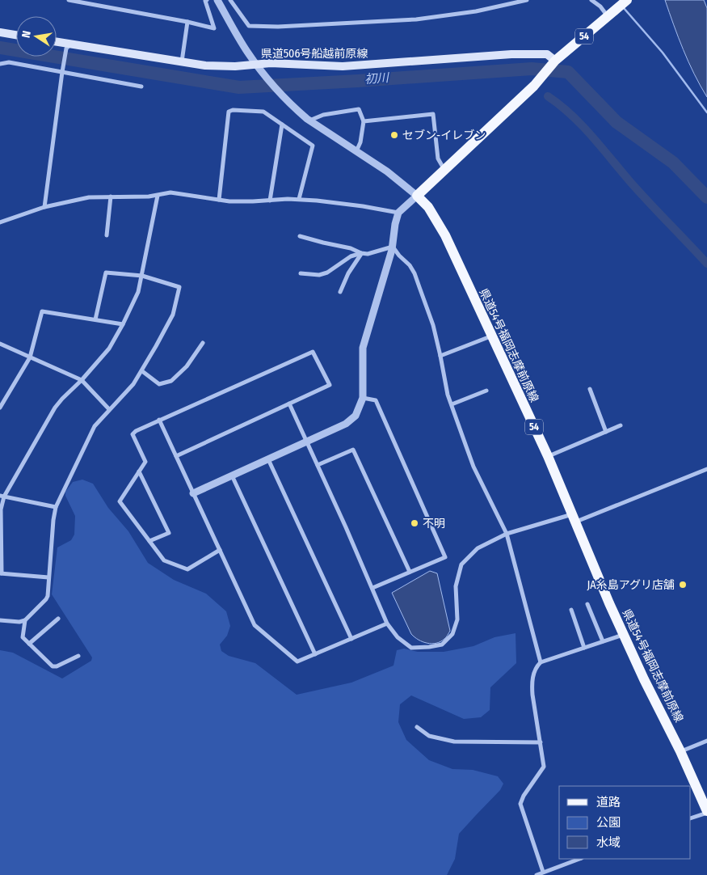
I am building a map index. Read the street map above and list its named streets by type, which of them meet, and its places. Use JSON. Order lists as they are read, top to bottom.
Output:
{
  "streets": {
    "main road": ["54", "県道506号船越前原線", "県道54号福岡志摩前原線"]
  },
  "crossings": [
    ["54", "県道506号船越前原線"],
    ["54", "県道54号福岡志摩前原線"]
  ],
  "water": ["初川"],
  "places": ["セブン-イレブン", "不明", "JA糸島アグリ店舗"],
  "legend": ["道路", "公園", "水域"],
  "north": "left"
}
